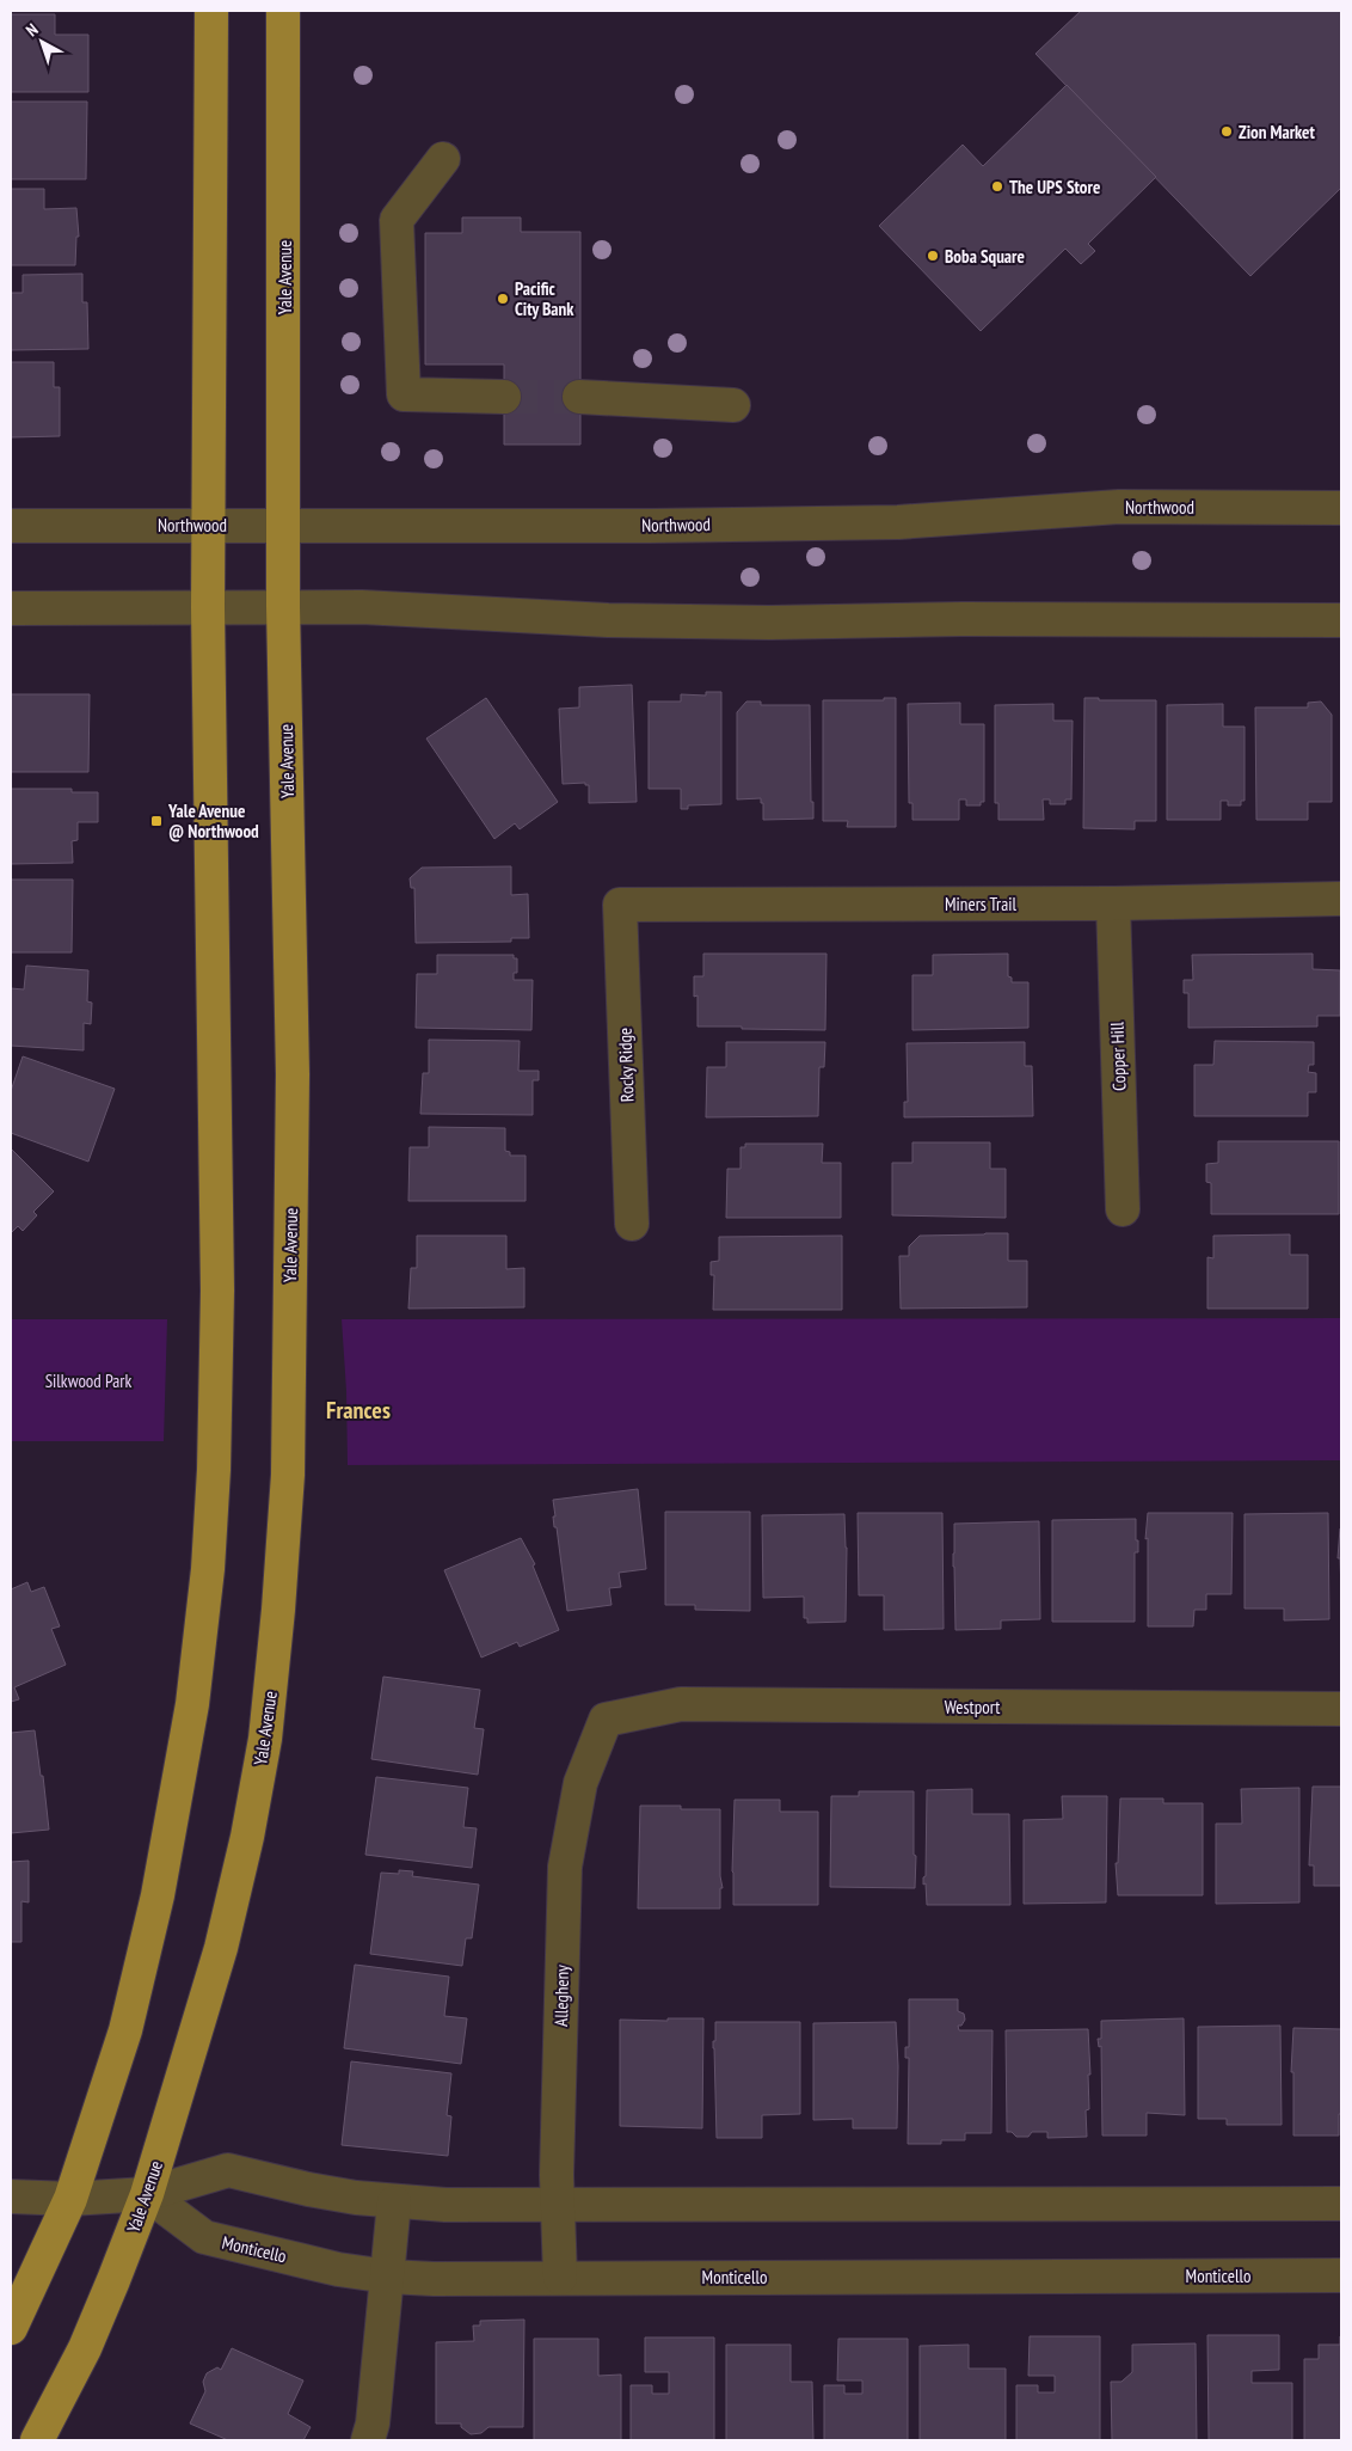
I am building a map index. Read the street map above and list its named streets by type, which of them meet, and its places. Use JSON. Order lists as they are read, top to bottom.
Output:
{
  "streets": {
    "main road": ["Yale Avenue"],
    "street": [
      "Northwood",
      "Miners Trail",
      "Copper Hill",
      "Rocky Ridge",
      "Westport",
      "Allegheny",
      "Monticello"
    ]
  },
  "crossings": [
    ["Yale Avenue", "Northwood"],
    ["Yale Avenue", "Monticello"],
    ["Miners Trail", "Copper Hill"],
    ["Miners Trail", "Rocky Ridge"],
    ["Westport", "Allegheny"],
    ["Allegheny", "Monticello"]
  ],
  "districts": ["Frances"],
  "parks": ["Silkwood Park"],
  "places": {
    "other": [
      "Zion Market",
      "The UPS Store",
      "Boba Square",
      "Pacific City Bank"
    ],
    "transit": ["Yale Avenue @ Northwood"]
  },
  "north": "top left"
}
